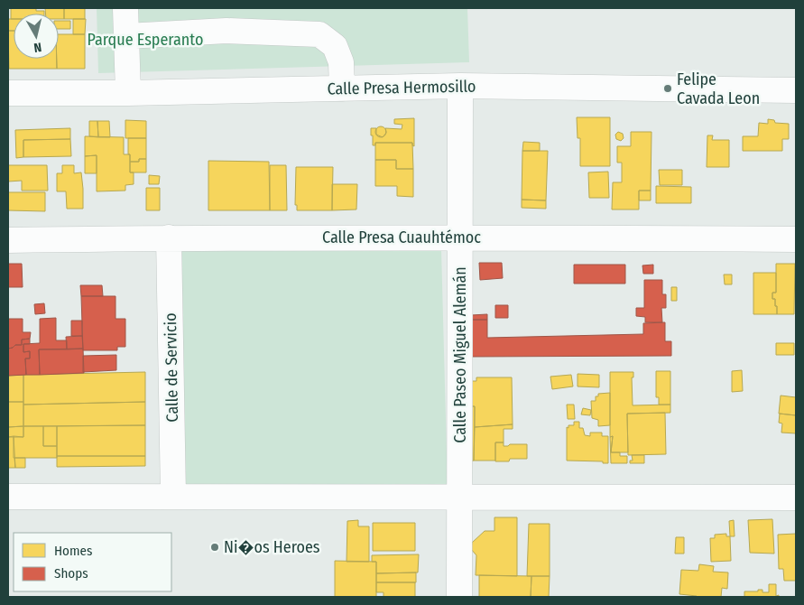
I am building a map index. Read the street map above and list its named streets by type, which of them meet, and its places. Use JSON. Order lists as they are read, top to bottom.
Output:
{
  "streets": {
    "street": [
      "Calle Presa Hermosillo",
      "Calle Presa Cuauhtémoc",
      "Calle Paseo Miguel Alemán",
      "Calle de Servicio"
    ]
  },
  "crossings": [
    ["Calle Presa Hermosillo", "Calle Paseo Miguel Alemán"],
    ["Calle Presa Cuauhtémoc", "Calle Paseo Miguel Alemán"],
    ["Calle Presa Cuauhtémoc", "Calle de Servicio"]
  ],
  "parks": ["Parque Esperanto"],
  "places": ["Felipe Cavada Leon", "Ni�os Heroes"],
  "legend": ["Homes", "Shops"],
  "north": "bottom"
}
